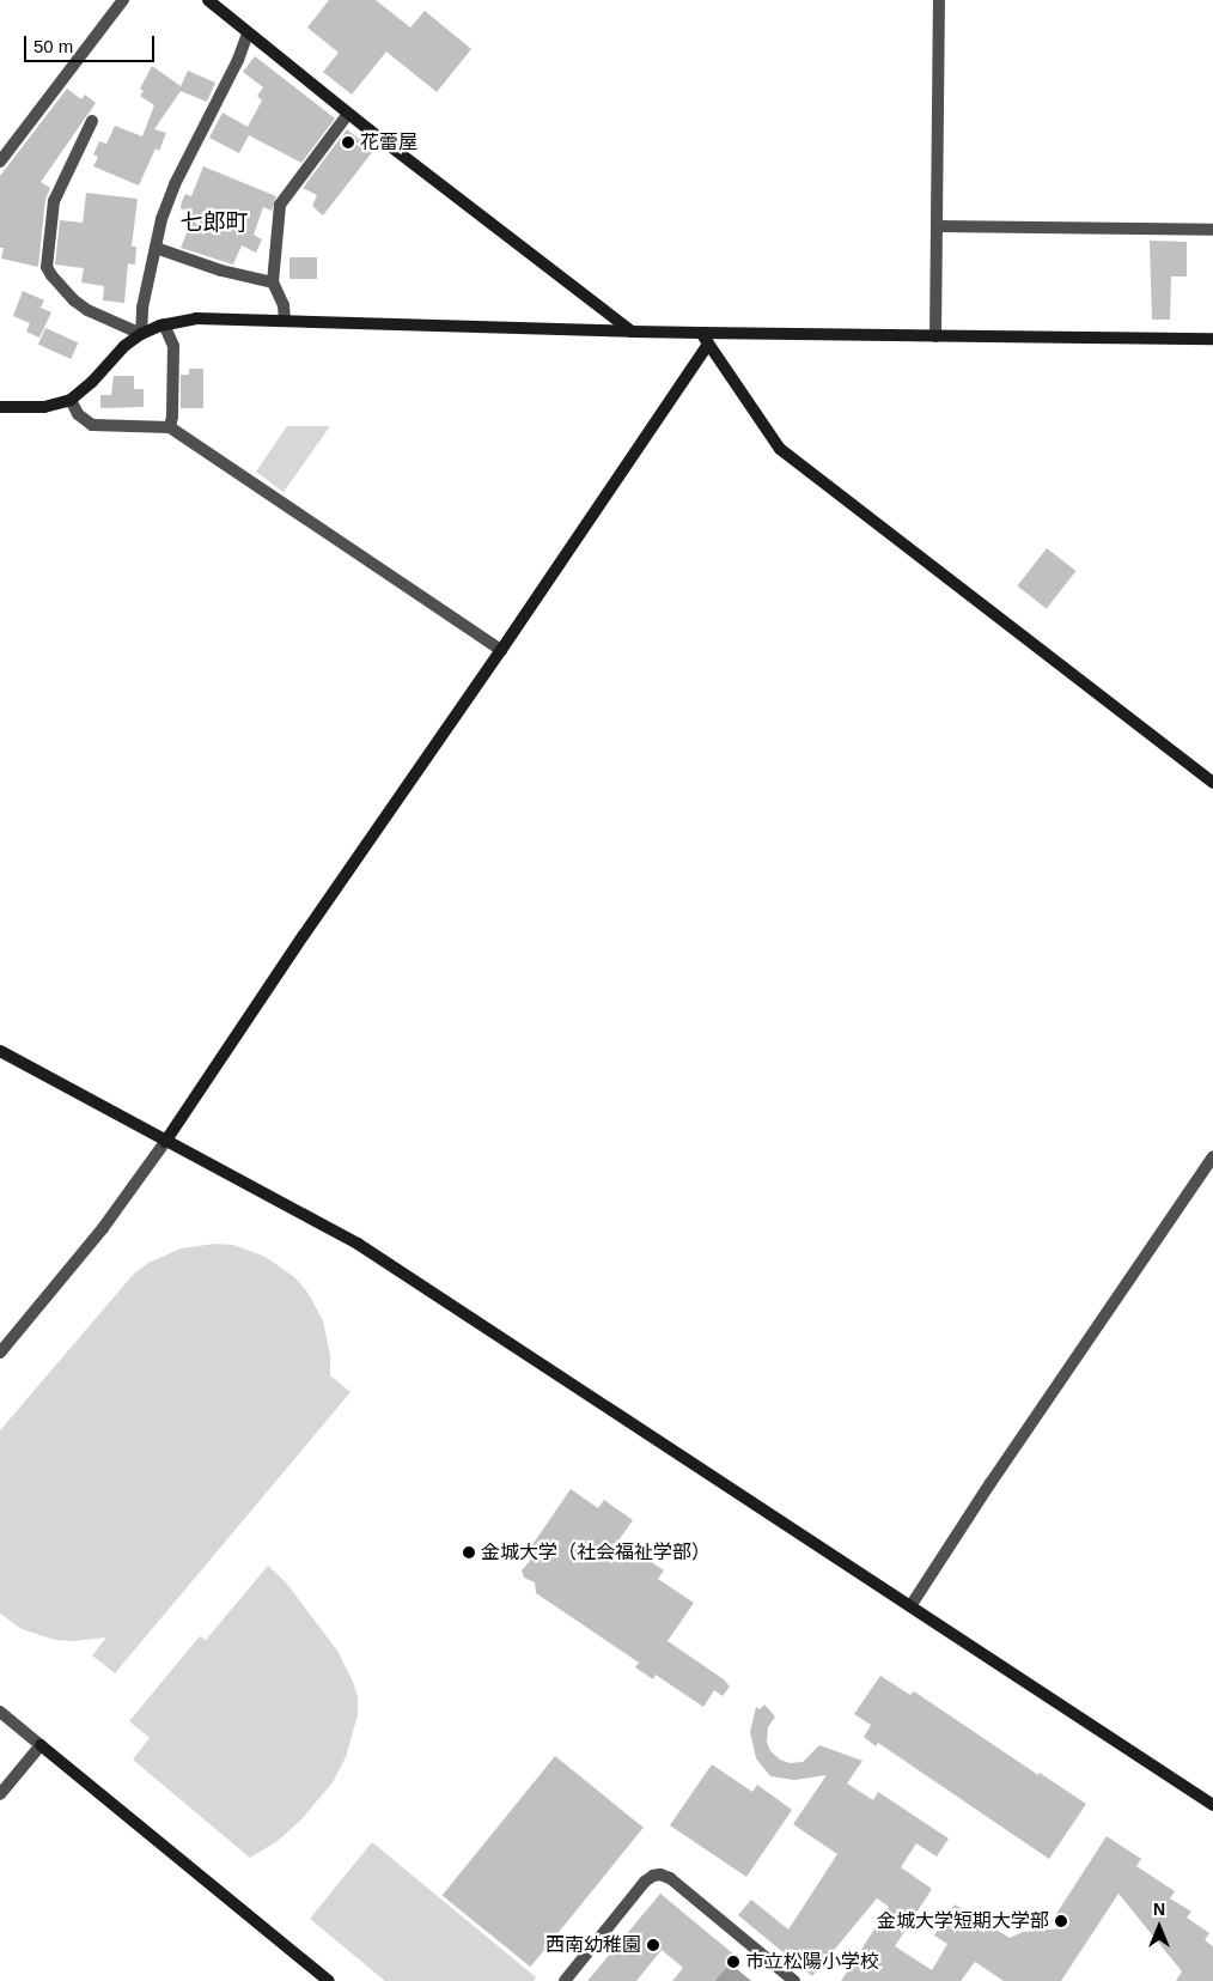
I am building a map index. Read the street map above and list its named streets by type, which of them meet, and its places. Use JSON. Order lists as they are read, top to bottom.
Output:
{
  "districts": ["七郎町"],
  "places": [
    "花蕾屋",
    "金城大学（社会福祉学部）",
    "金城大学短期大学部",
    "西南幼稚園",
    "市立松陽小学校"
  ],
  "scale_bar": "50 m",
  "north": "top"
}
